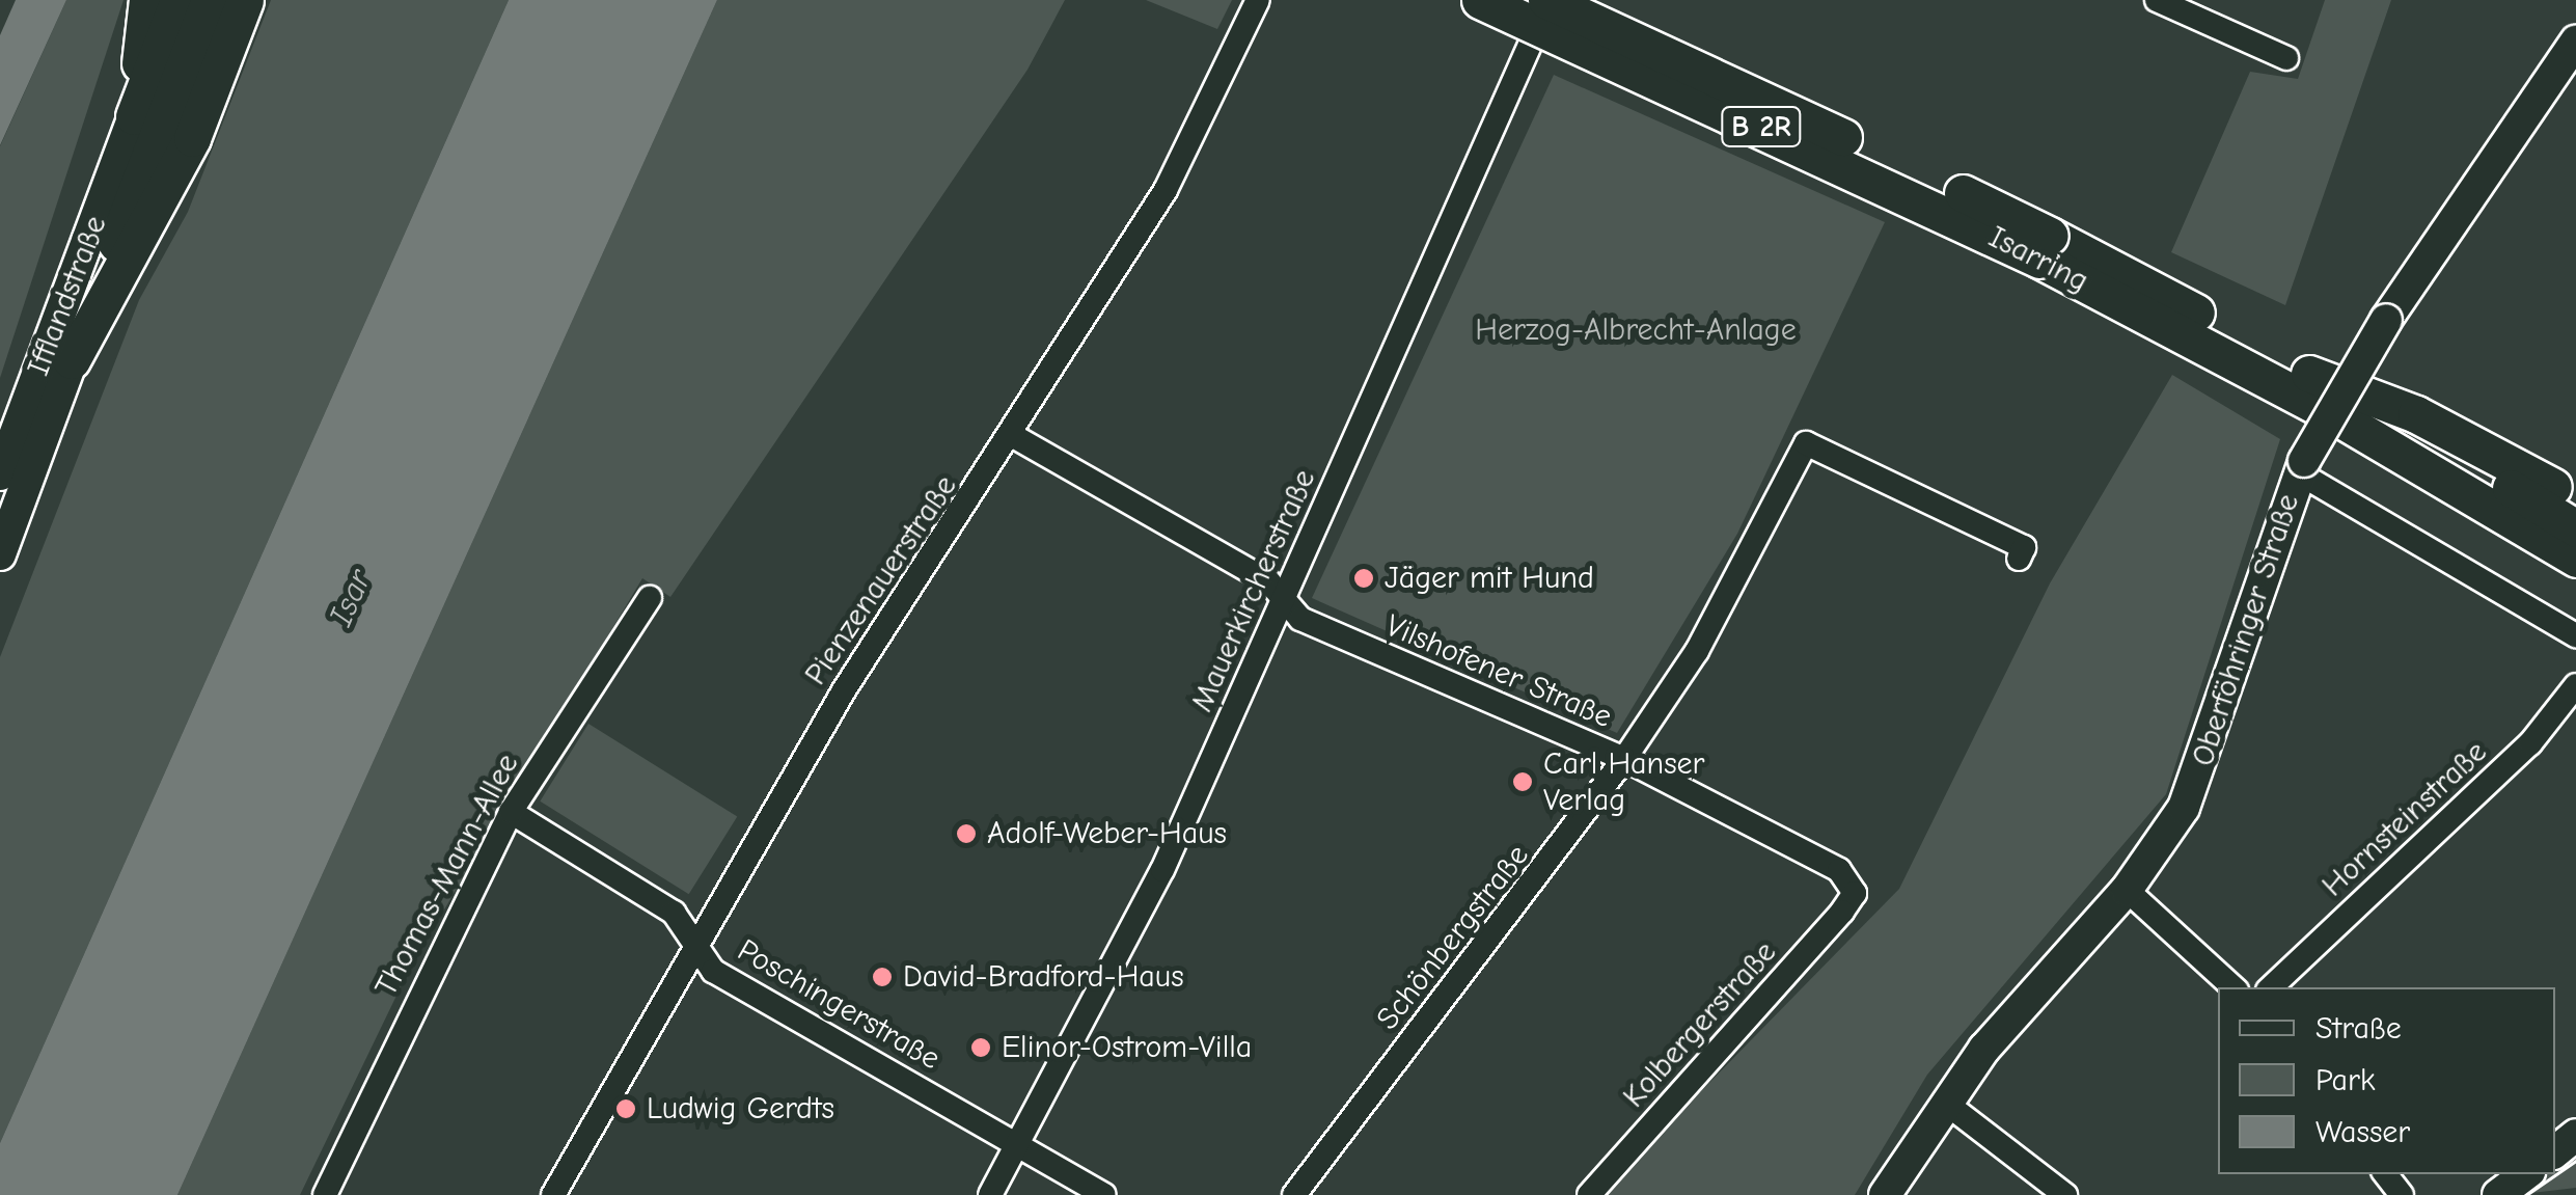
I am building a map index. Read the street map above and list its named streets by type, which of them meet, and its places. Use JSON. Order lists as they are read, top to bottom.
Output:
{
  "streets": {
    "highway": ["B 2R", "Isarring"],
    "main road": ["Ifflandstraße", "Oberföhringer Straße"],
    "street": [
      "Pienzenauerstraße",
      "Mauerkircherstraße",
      "Vilshofener Straße",
      "Hornsteinstraße",
      "Thomas-Mann-Allee",
      "Schönbergstraße",
      "Poschingerstraße",
      "Kolbergerstraße"
    ]
  },
  "crossings": [
    ["Isarring", "Mauerkircherstraße"],
    ["Pienzenauerstraße", "Vilshofener Straße"],
    ["Pienzenauerstraße", "Poschingerstraße"],
    ["Mauerkircherstraße", "Vilshofener Straße"],
    ["Mauerkircherstraße", "Poschingerstraße"],
    ["Vilshofener Straße", "Schönbergstraße"],
    ["Vilshofener Straße", "Kolbergerstraße"],
    ["Thomas-Mann-Allee", "Poschingerstraße"]
  ],
  "water": ["Isar"],
  "parks": ["Herzog-Albrecht-Anlage"],
  "places": [
    "Jäger mit Hund",
    "Carl Hanser Verlag",
    "Adolf-Weber-Haus",
    "David-Bradford-Haus",
    "Elinor-Ostrom-Villa",
    "Ludwig Gerdts"
  ],
  "legend": ["Straße", "Park", "Wasser"]
}
